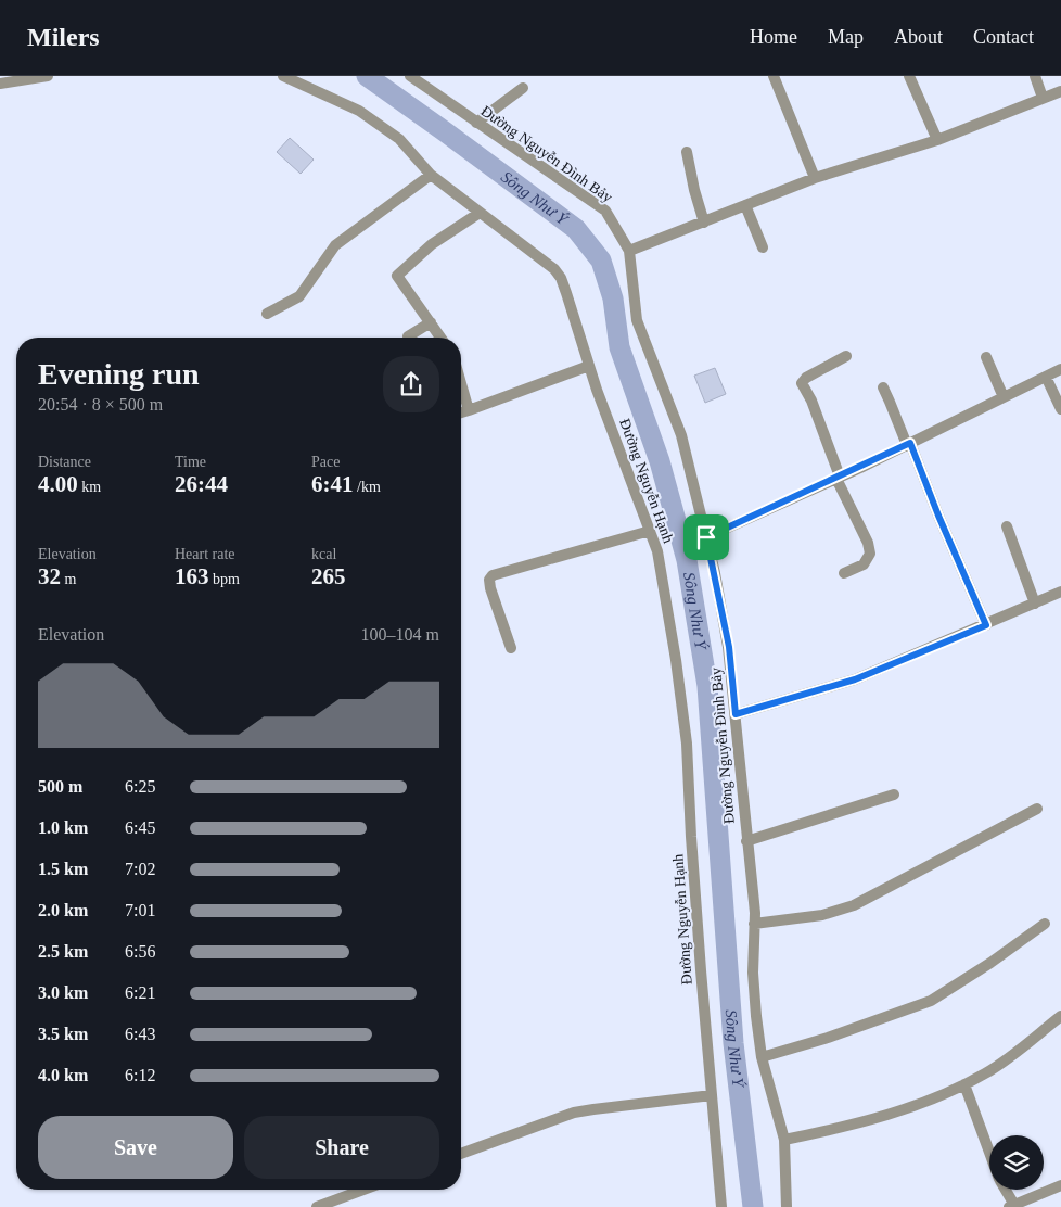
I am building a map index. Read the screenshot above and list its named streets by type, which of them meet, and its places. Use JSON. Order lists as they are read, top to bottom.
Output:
{
  "streets": {
    "street": ["Đường Nguyễn Đình Bảy", "Đường Nguyễn Hạnh"]
  },
  "water": ["Sông Như Ý"],
  "page": {
    "header": "Milers",
    "nav": [
      "Home",
      "Map",
      "About",
      "Contact"
    ],
    "heading": ["Evening run", "20:54 · 8 × 500 m"],
    "stats": [
      ["Distance", "4.00 km"],
      ["Time", "26:44"],
      ["Pace", "6:41 /km"],
      ["Elevation", "32 m"],
      ["Heart rate", "163 bpm"],
      ["kcal", "265"]
    ],
    "chart": ["Elevation", "100–104 m"],
    "list": [
      {
        "name": "500 m",
        "note": "6:25"
      },
      {
        "name": "1.0 km",
        "note": "6:45"
      },
      {
        "name": "1.5 km",
        "note": "7:02"
      },
      {
        "name": "2.0 km",
        "note": "7:01"
      },
      {
        "name": "2.5 km",
        "note": "6:56"
      },
      {
        "name": "3.0 km",
        "note": "6:21"
      },
      {
        "name": "3.5 km",
        "note": "6:43"
      },
      {
        "name": "4.0 km",
        "note": "6:12"
      }
    ],
    "buttons": ["Save", "Share"]
  }
}
